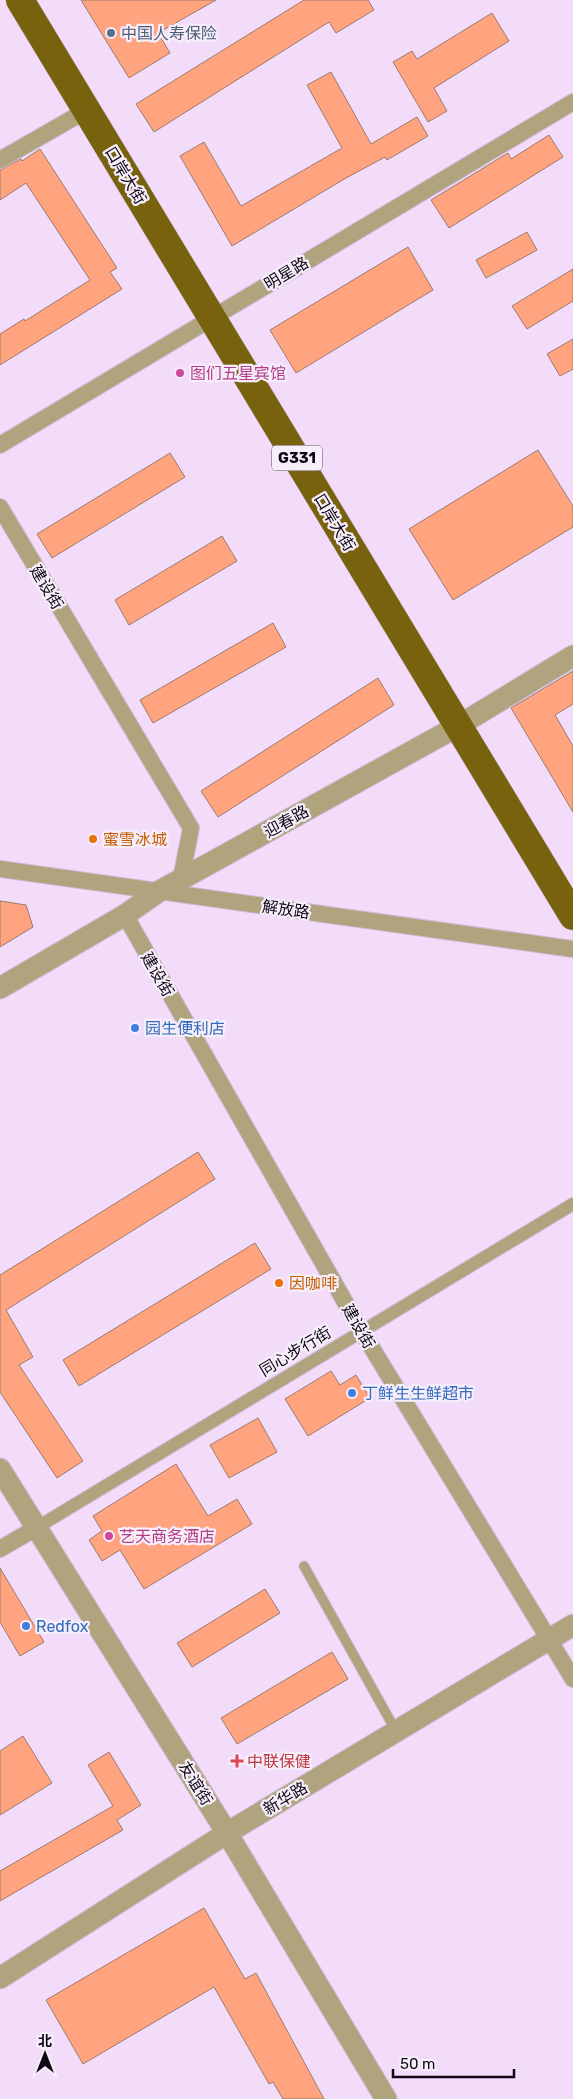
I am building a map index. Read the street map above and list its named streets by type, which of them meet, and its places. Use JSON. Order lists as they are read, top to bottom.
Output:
{
  "streets": {
    "highway": ["口岸大街", "G331"],
    "street": [
      "明星路",
      "建设街",
      "迎春路",
      "解放路",
      "同心步行街",
      "友谊街",
      "新华路"
    ]
  },
  "crossings": [
    ["口岸大街", "明星路"],
    ["口岸大街", "迎春路"],
    ["建设街", "迎春路"],
    ["建设街", "同心步行街"],
    ["建设街", "新华路"],
    ["迎春路", "解放路"],
    ["同心步行街", "友谊街"],
    ["友谊街", "新华路"]
  ],
  "places": {
    "other": [
      "中国人寿保险",
      "图们五星宾馆",
      "蜜雪冰城",
      "园生便利店",
      "因咖啡",
      "丁鲜生生鲜超市",
      "艺天商务酒店",
      "Redfox"
    ],
    "health": ["中联保健"]
  },
  "scale_bar": "50 m",
  "north": "top"
}
